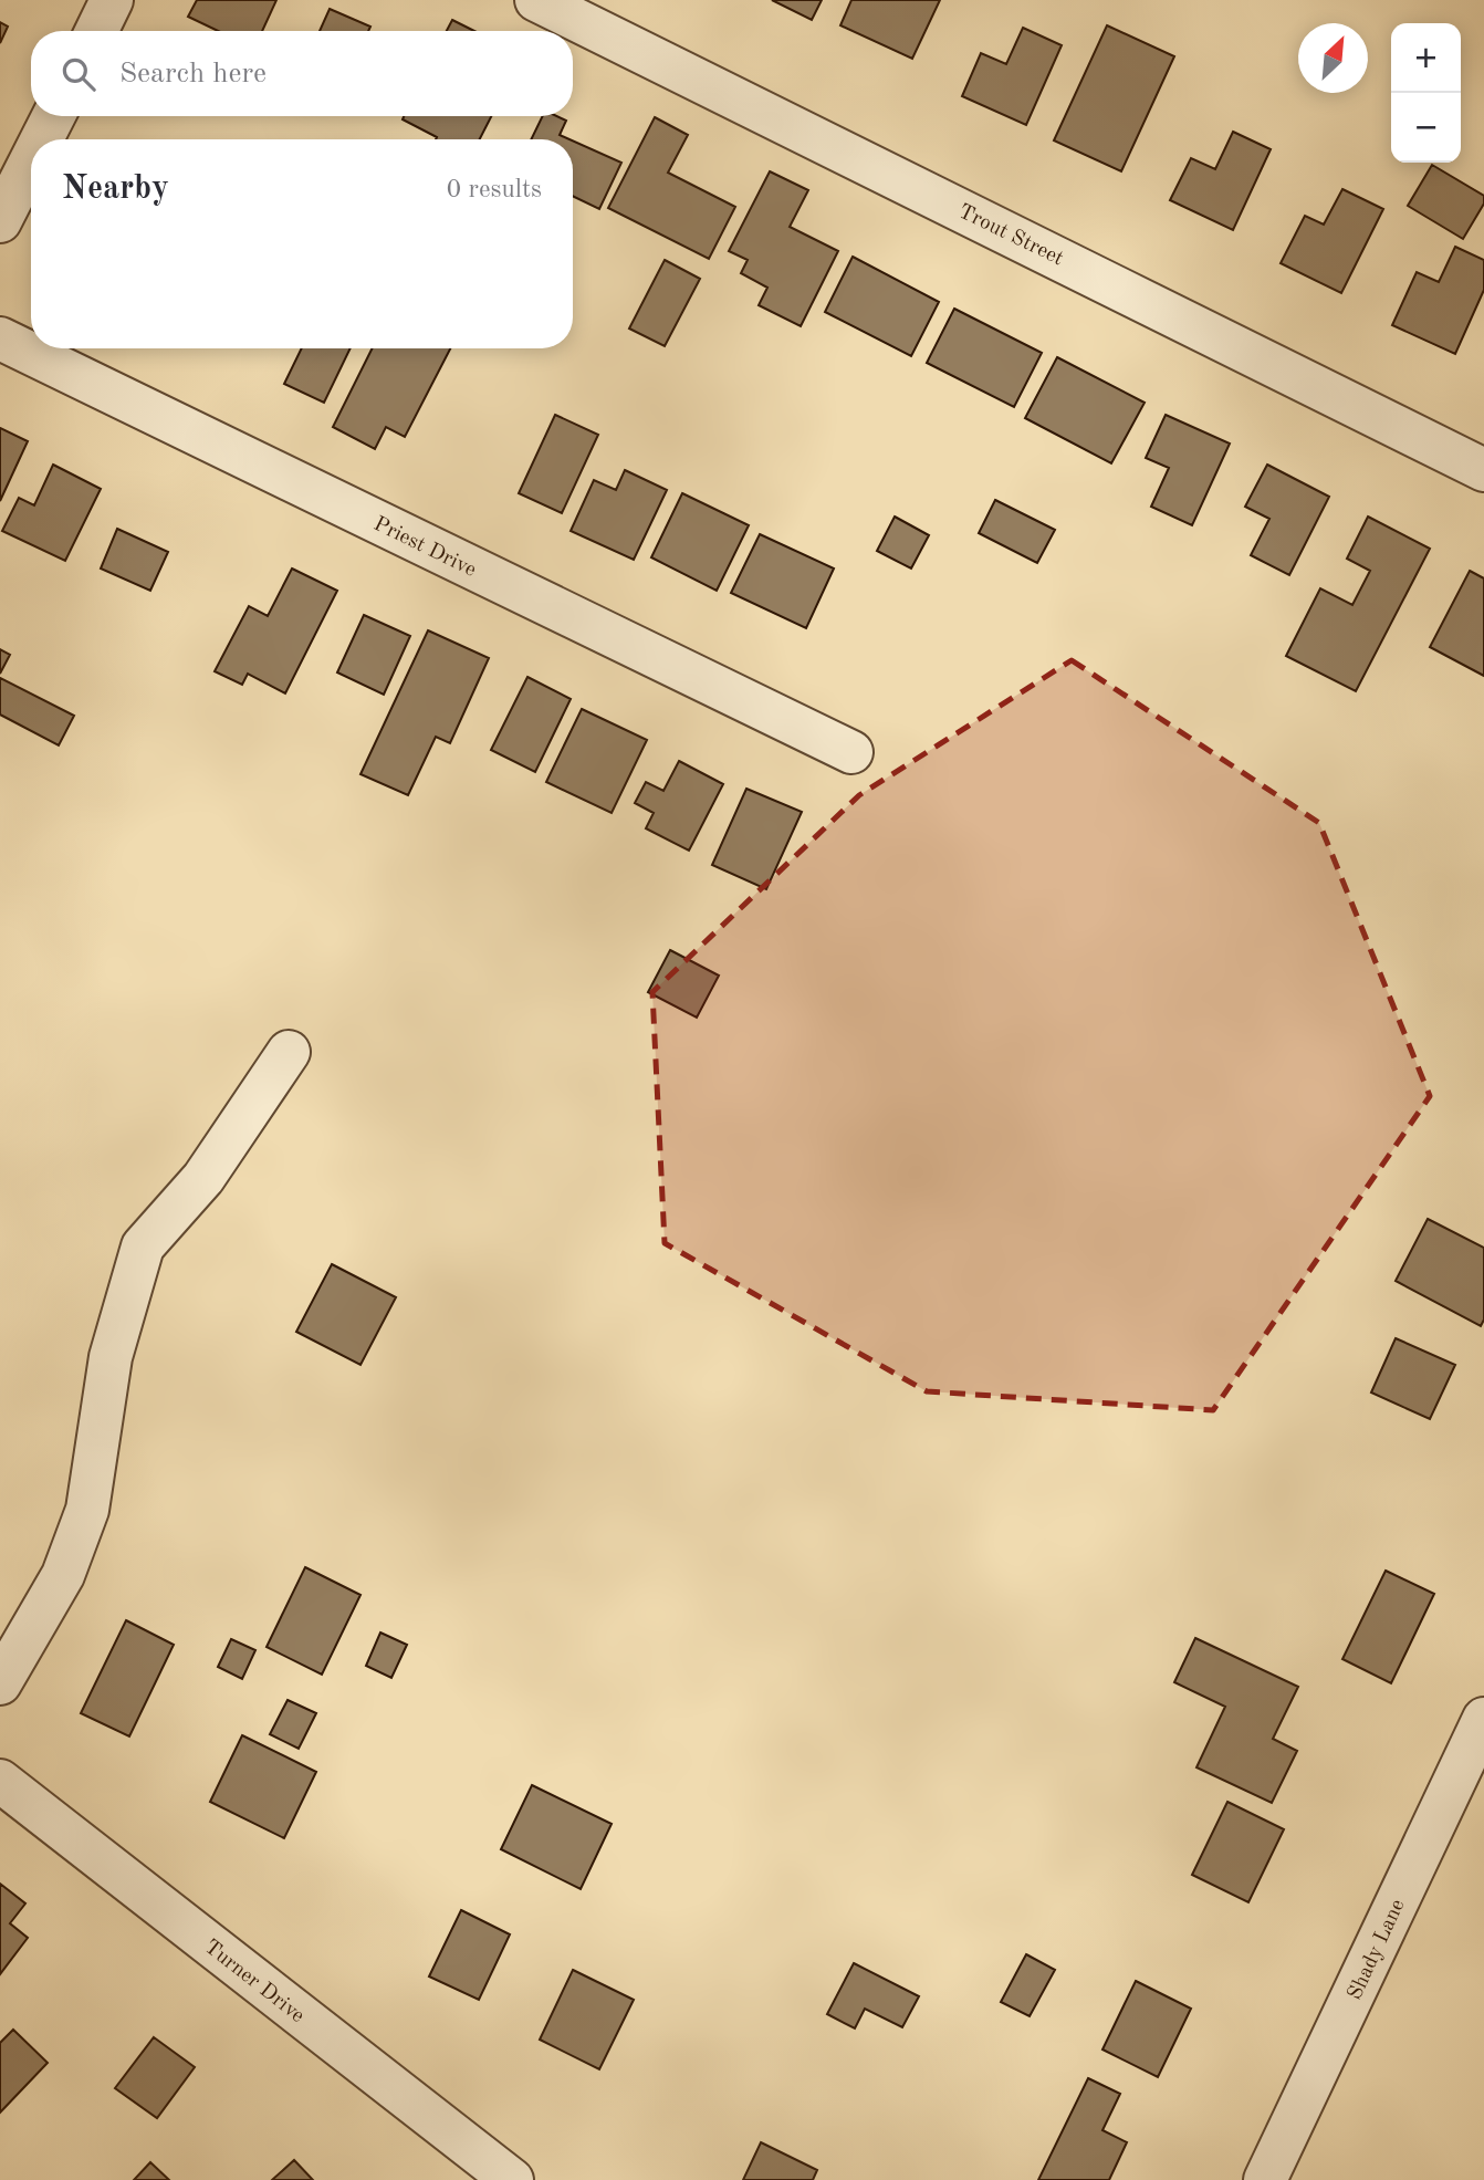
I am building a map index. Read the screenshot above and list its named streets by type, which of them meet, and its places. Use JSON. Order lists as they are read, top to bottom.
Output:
{
  "streets": {
    "street": [
      "Trout Street",
      "Priest Drive",
      "Shady Lane",
      "Turner Drive"
    ]
  },
  "north": "top right",
  "page": {
    "map_buttons": ["+", "−"],
    "search": "Search here",
    "heading": ["Nearby", "0 results"]
  }
}
